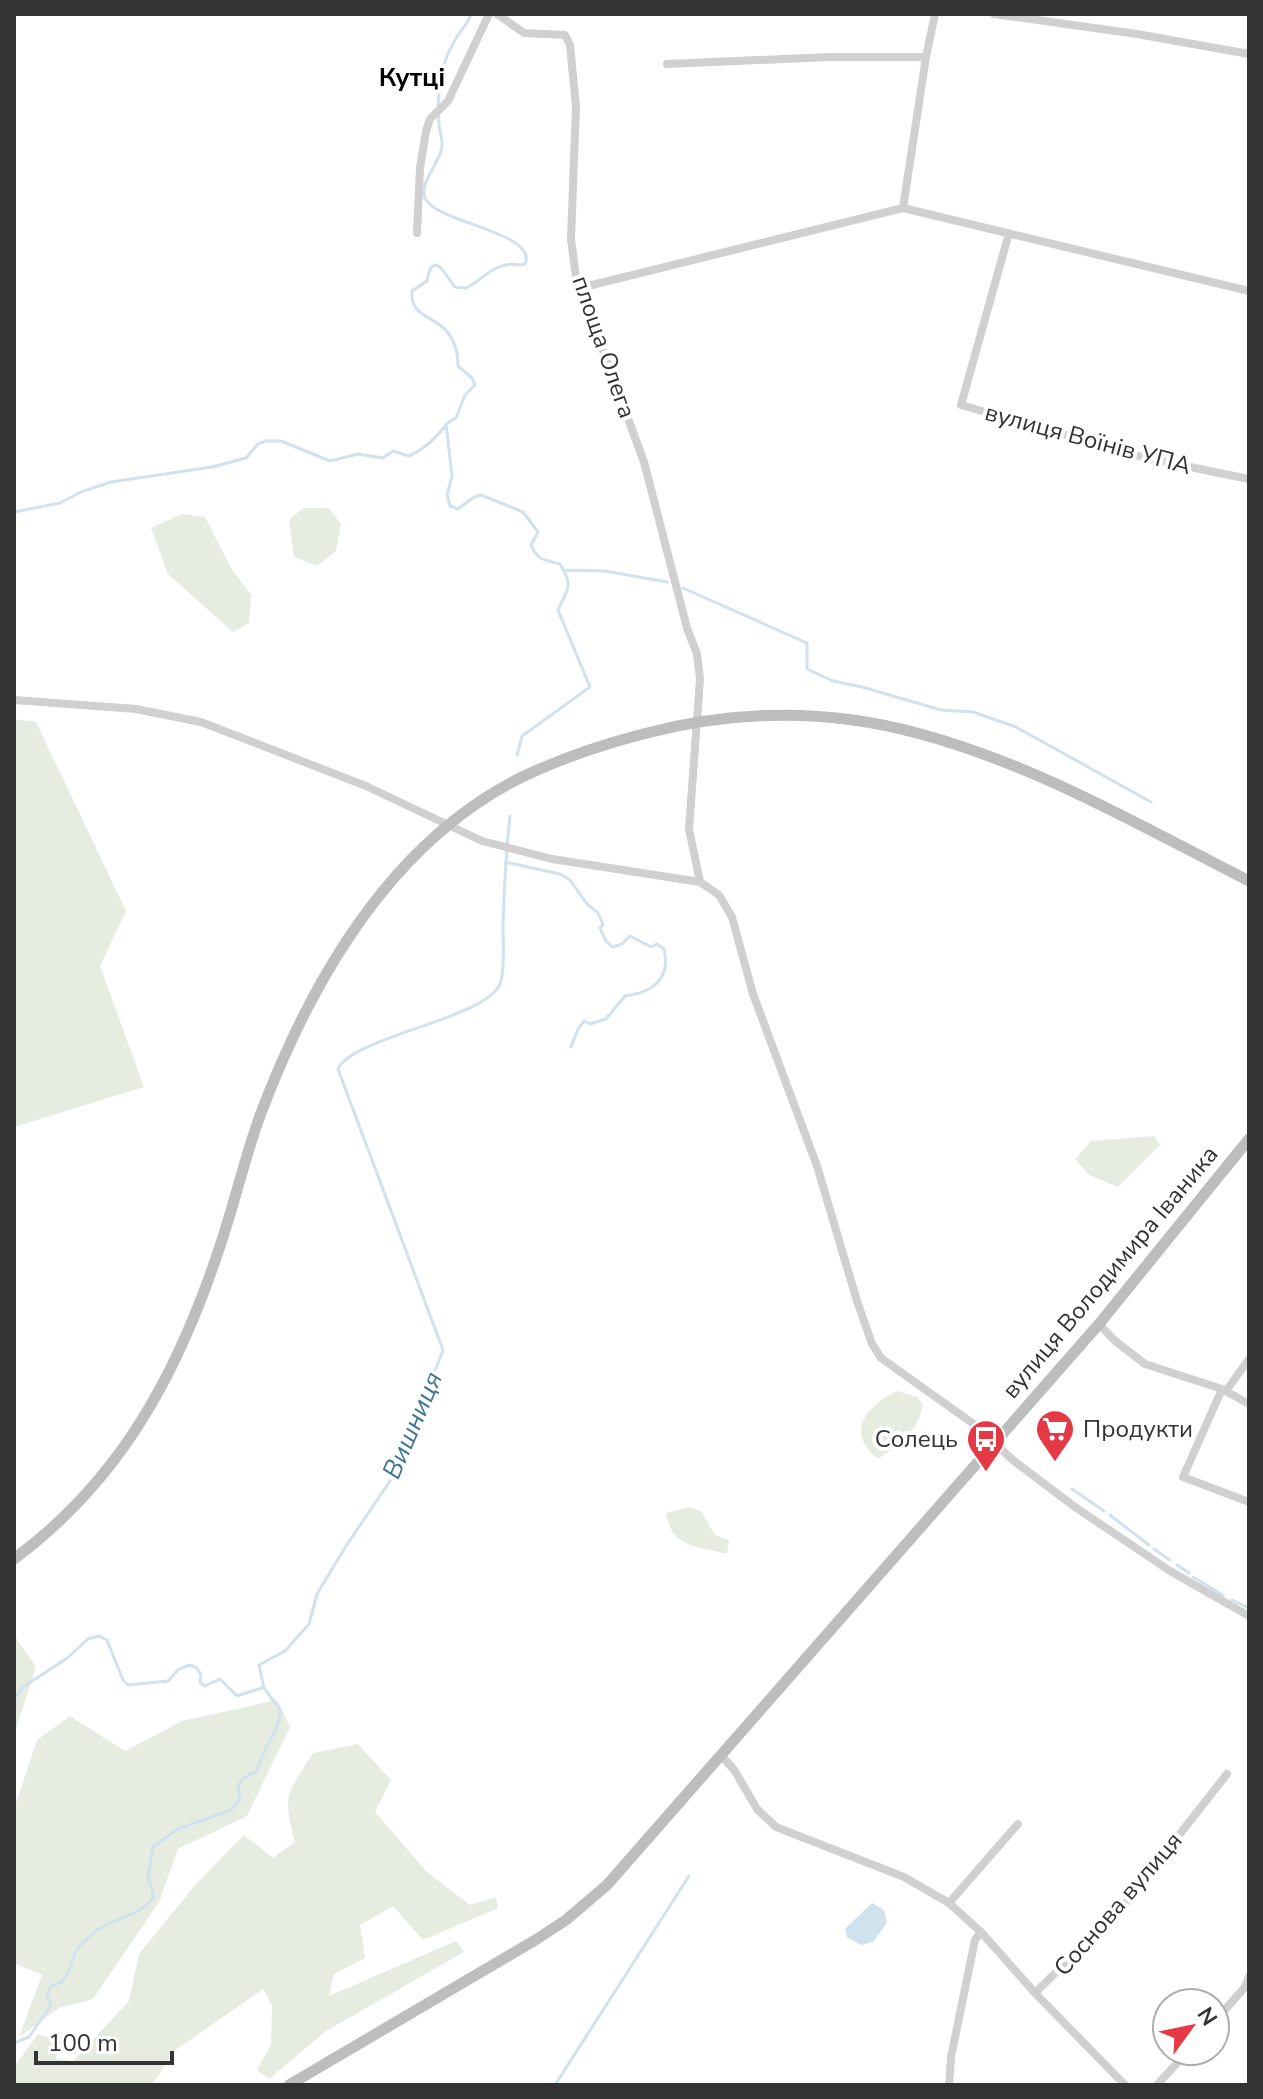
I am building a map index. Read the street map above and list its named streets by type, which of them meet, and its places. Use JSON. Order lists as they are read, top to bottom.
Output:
{
  "streets": {
    "main road": ["вулиця Володимира Іваника"],
    "street": ["площа Олега", "вулиця Воїнів УПА", "Соснова вулиця"]
  },
  "districts": ["Кутці"],
  "water": ["Вишниця"],
  "places": {
    "supermarket": ["Продукти"],
    "bus stop": ["Солець"]
  },
  "scale_bar": "100 m",
  "north": "top right"
}
